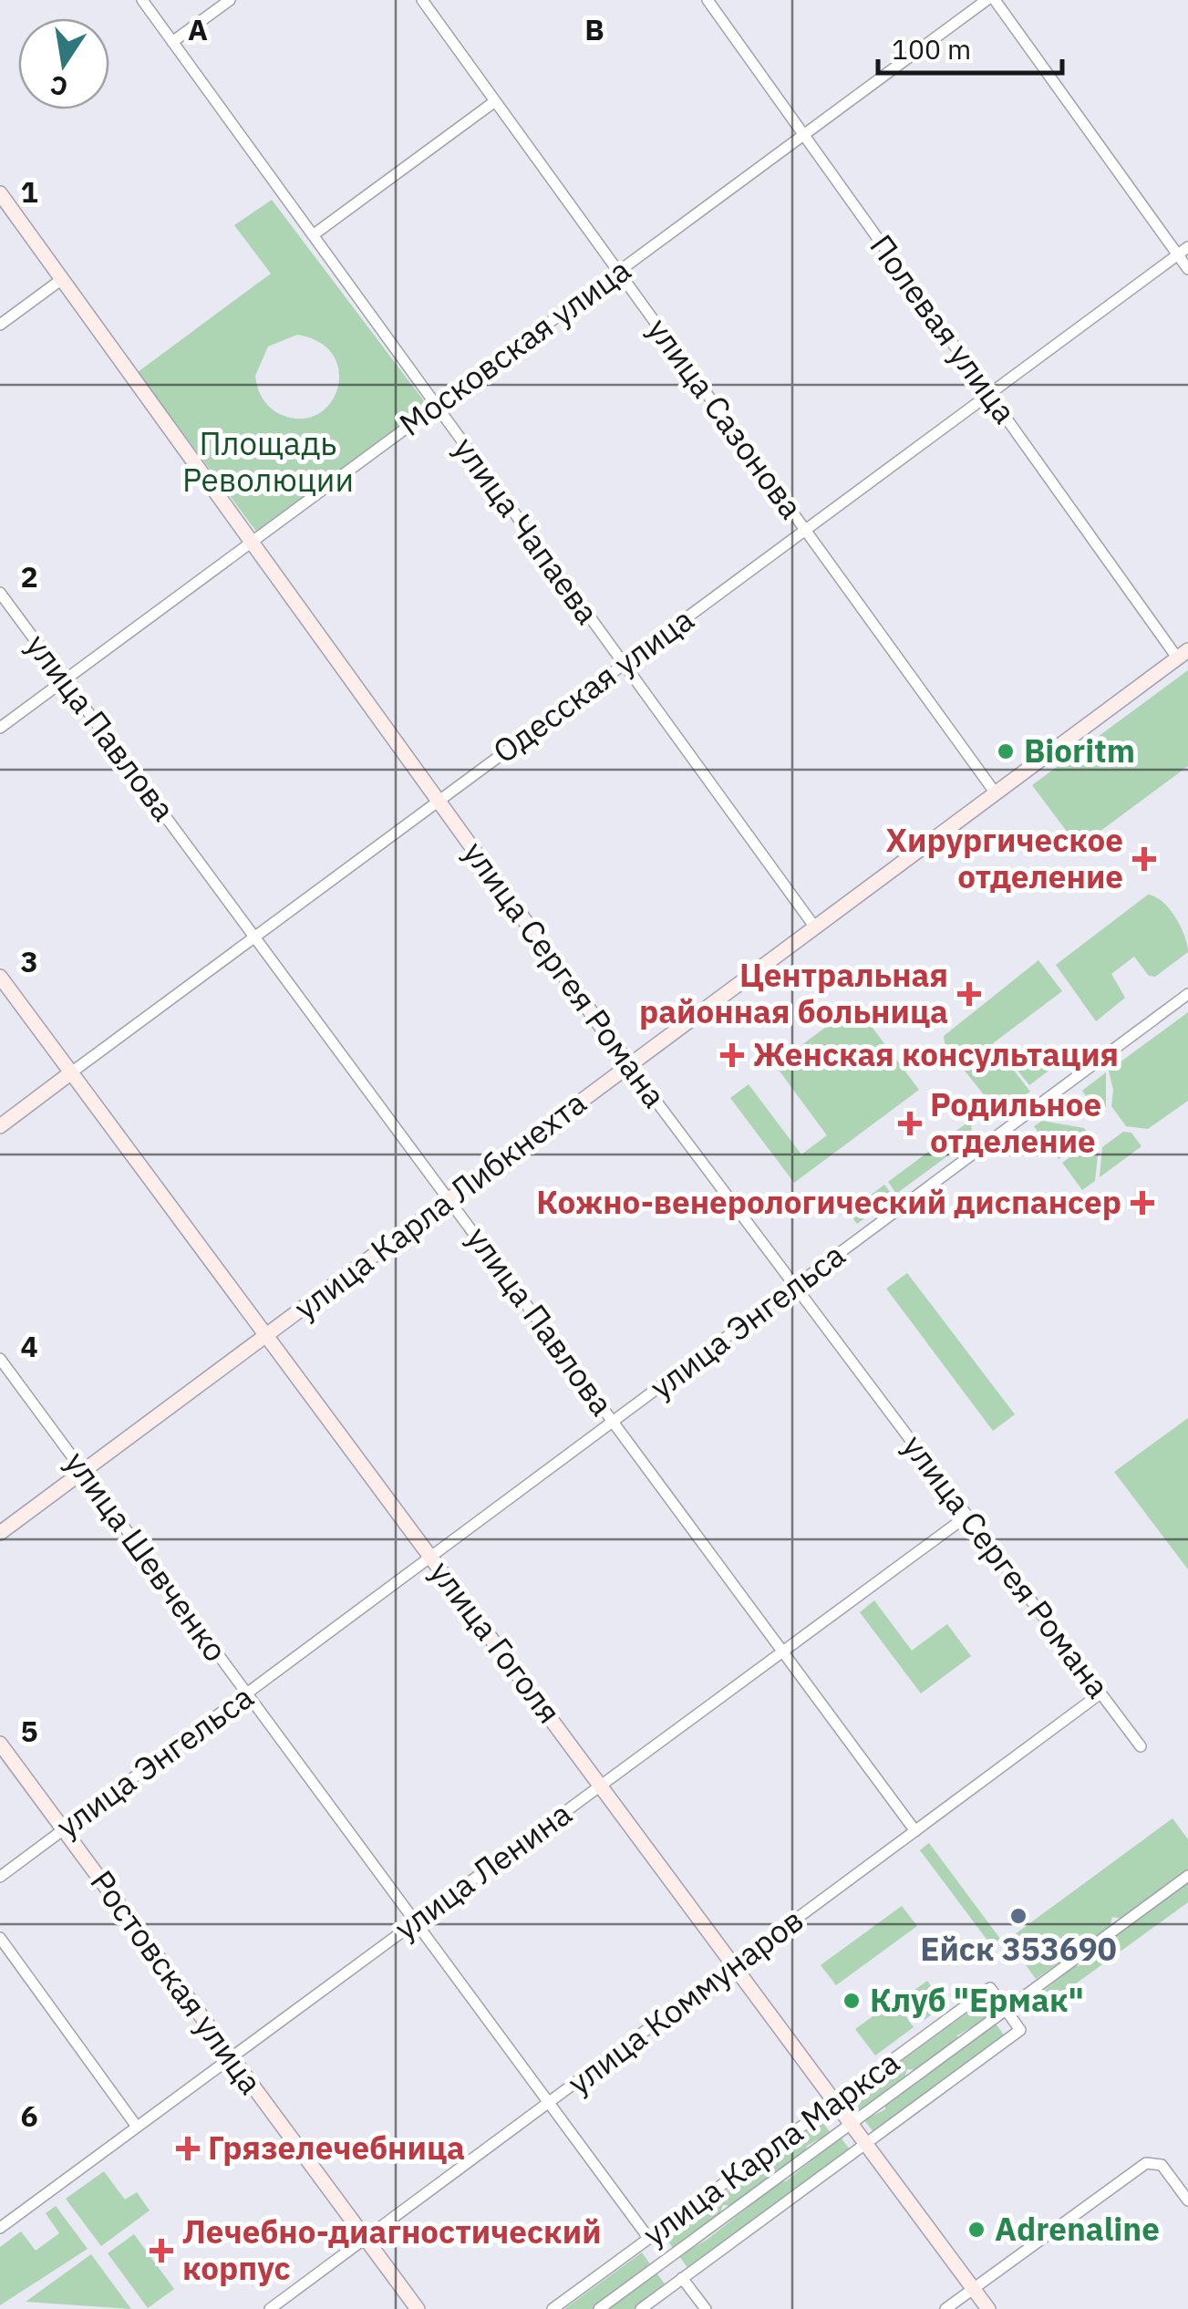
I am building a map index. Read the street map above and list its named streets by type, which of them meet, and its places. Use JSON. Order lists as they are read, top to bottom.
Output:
{
  "streets": {
    "street": [
      "Полевая улица",
      "Московская улица",
      "улица Сазонова",
      "улица Чапаева",
      "Одесская улица",
      "улица Павлова",
      "улица Сергея Романа",
      "улица Карла Либкнехта",
      "улица Энгельса",
      "улица Шевченко",
      "улица Гоголя",
      "улица Ленина",
      "Ростовская улица",
      "улица Коммунаров",
      "улица Карла Маркса"
    ]
  },
  "crossings": [
    ["Полевая улица", "Московская улица"],
    ["Полевая улица", "Одесская улица"],
    ["Полевая улица", "улица Карла Либкнехта"],
    ["Московская улица", "улица Сазонова"],
    ["Московская улица", "улица Чапаева"],
    ["Московская улица", "улица Павлова"],
    ["Московская улица", "улица Сергея Романа"],
    ["улица Сазонова", "Одесская улица"],
    ["улица Сазонова", "улица Карла Либкнехта"],
    ["улица Чапаева", "Одесская улица"],
    ["улица Чапаева", "улица Карла Либкнехта"],
    ["Одесская улица", "улица Павлова"],
    ["Одесская улица", "улица Сергея Романа"],
    ["Одесская улица", "улица Гоголя"],
    ["улица Павлова", "улица Карла Либкнехта"],
    ["улица Павлова", "улица Энгельса"],
    ["улица Павлова", "улица Ленина"],
    ["улица Павлова", "улица Коммунаров"],
    ["улица Сергея Романа", "улица Карла Либкнехта"],
    ["улица Сергея Романа", "улица Энгельса"],
    ["улица Сергея Романа", "улица Ленина"],
    ["улица Сергея Романа", "улица Коммунаров"],
    ["улица Карла Либкнехта", "улица Шевченко"],
    ["улица Карла Либкнехта", "улица Гоголя"],
    ["улица Энгельса", "улица Шевченко"],
    ["улица Энгельса", "улица Гоголя"],
    ["улица Энгельса", "Ростовская улица"],
    ["улица Шевченко", "улица Ленина"],
    ["улица Шевченко", "улица Коммунаров"],
    ["улица Шевченко", "улица Карла Маркса"],
    ["улица Гоголя", "улица Ленина"],
    ["улица Гоголя", "улица Коммунаров"],
    ["улица Гоголя", "улица Карла Маркса"],
    ["улица Ленина", "Ростовская улица"],
    ["Ростовская улица", "улица Коммунаров"]
  ],
  "parks": ["Площадь Революции"],
  "places": {
    "other": [
      "Bioritm",
      "Ейск 353690",
      "Клуб \"Ермак\"",
      "Аdrenaline"
    ],
    "health": [
      "Хирургическое отделение",
      "Центральная районная больница",
      "Женская консультация",
      "Родильное отделение",
      "Кожно-венерологический диспансер",
      "Грязелечебница",
      "Лечебно-диагностический корпус"
    ]
  },
  "scale_bar": "100 m",
  "north": "bottom",
  "grid": {
    "columns": ["A", "B"],
    "rows": [
      "1",
      "2",
      "3",
      "4",
      "5",
      "6"
    ]
  }
}
